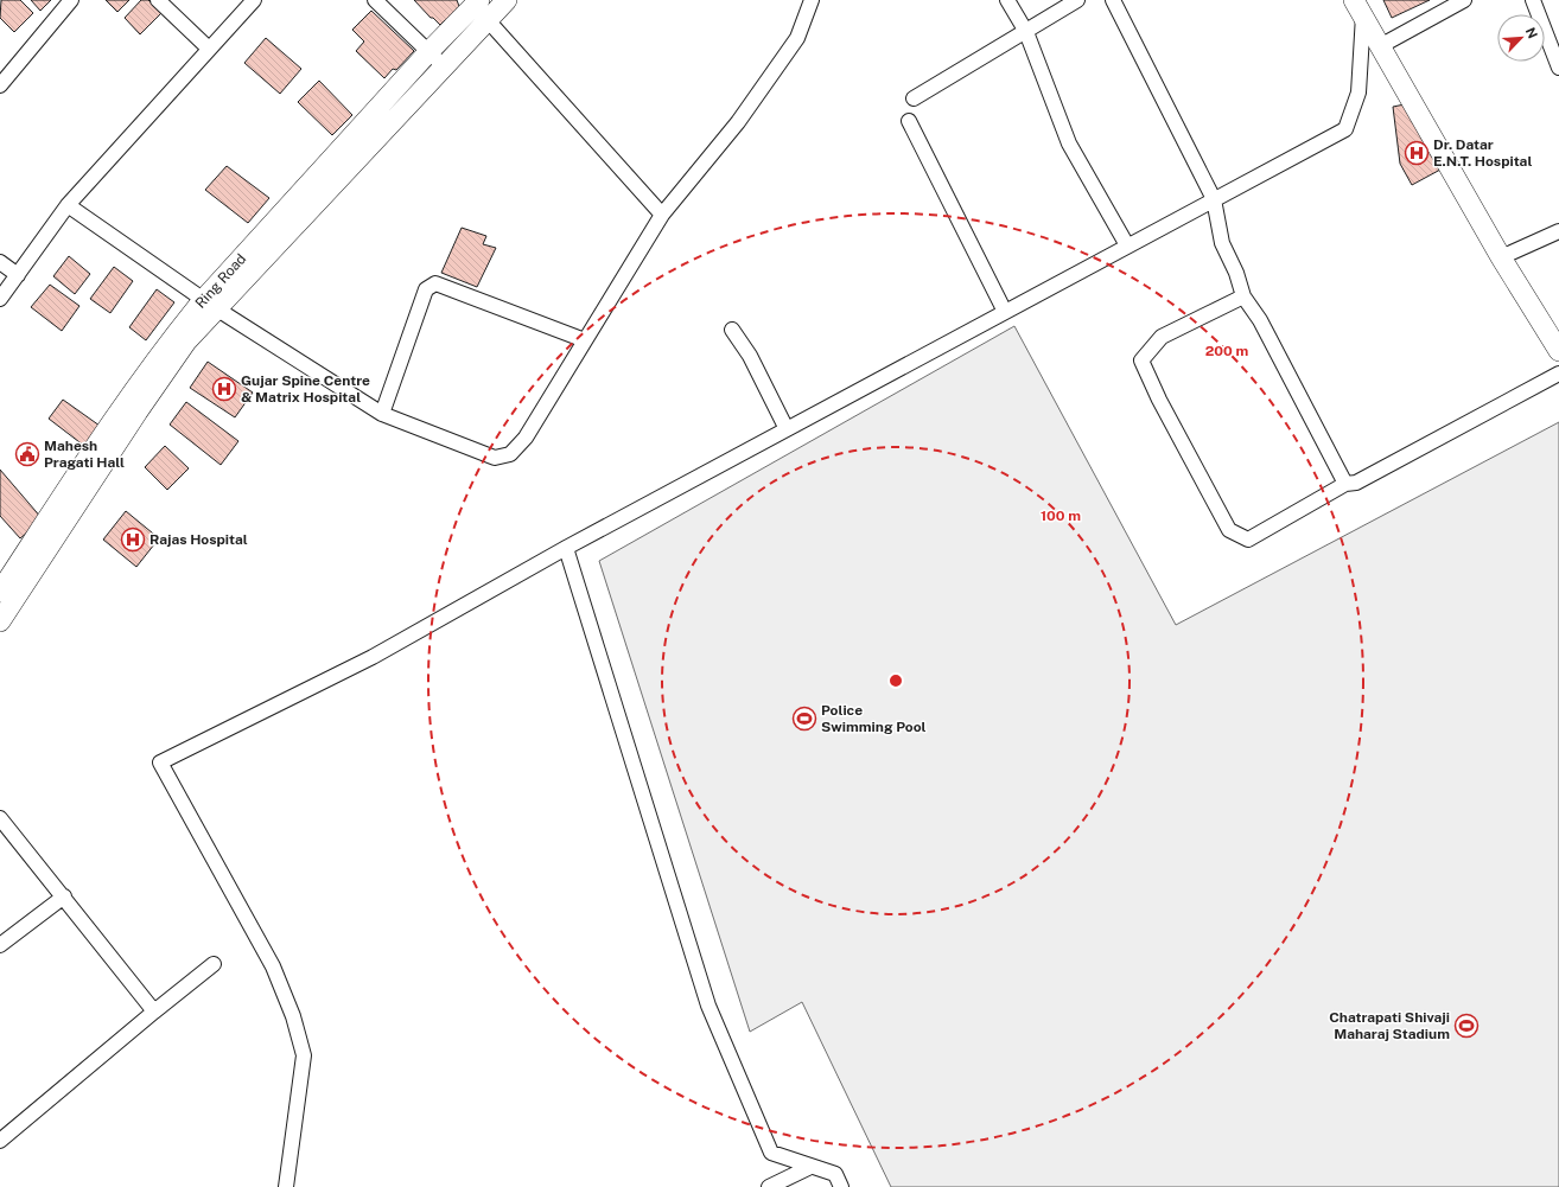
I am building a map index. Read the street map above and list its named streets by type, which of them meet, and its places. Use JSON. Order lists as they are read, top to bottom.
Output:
{
  "streets": {
    "main road": ["Ring Road"]
  },
  "places": {
    "hospital": ["Dr. Datar E.N.T. Hospital", "Gujar Spine Centre & Matrix Hospital", "Rajas Hospital"],
    "public building": ["Mahesh Pragati Hall"],
    "sports": ["Police Swimming Pool", "Chatrapati Shivaji Maharaj Stadium"]
  },
  "north": "top right",
  "rings": ["200 m", "100 m"]
}
